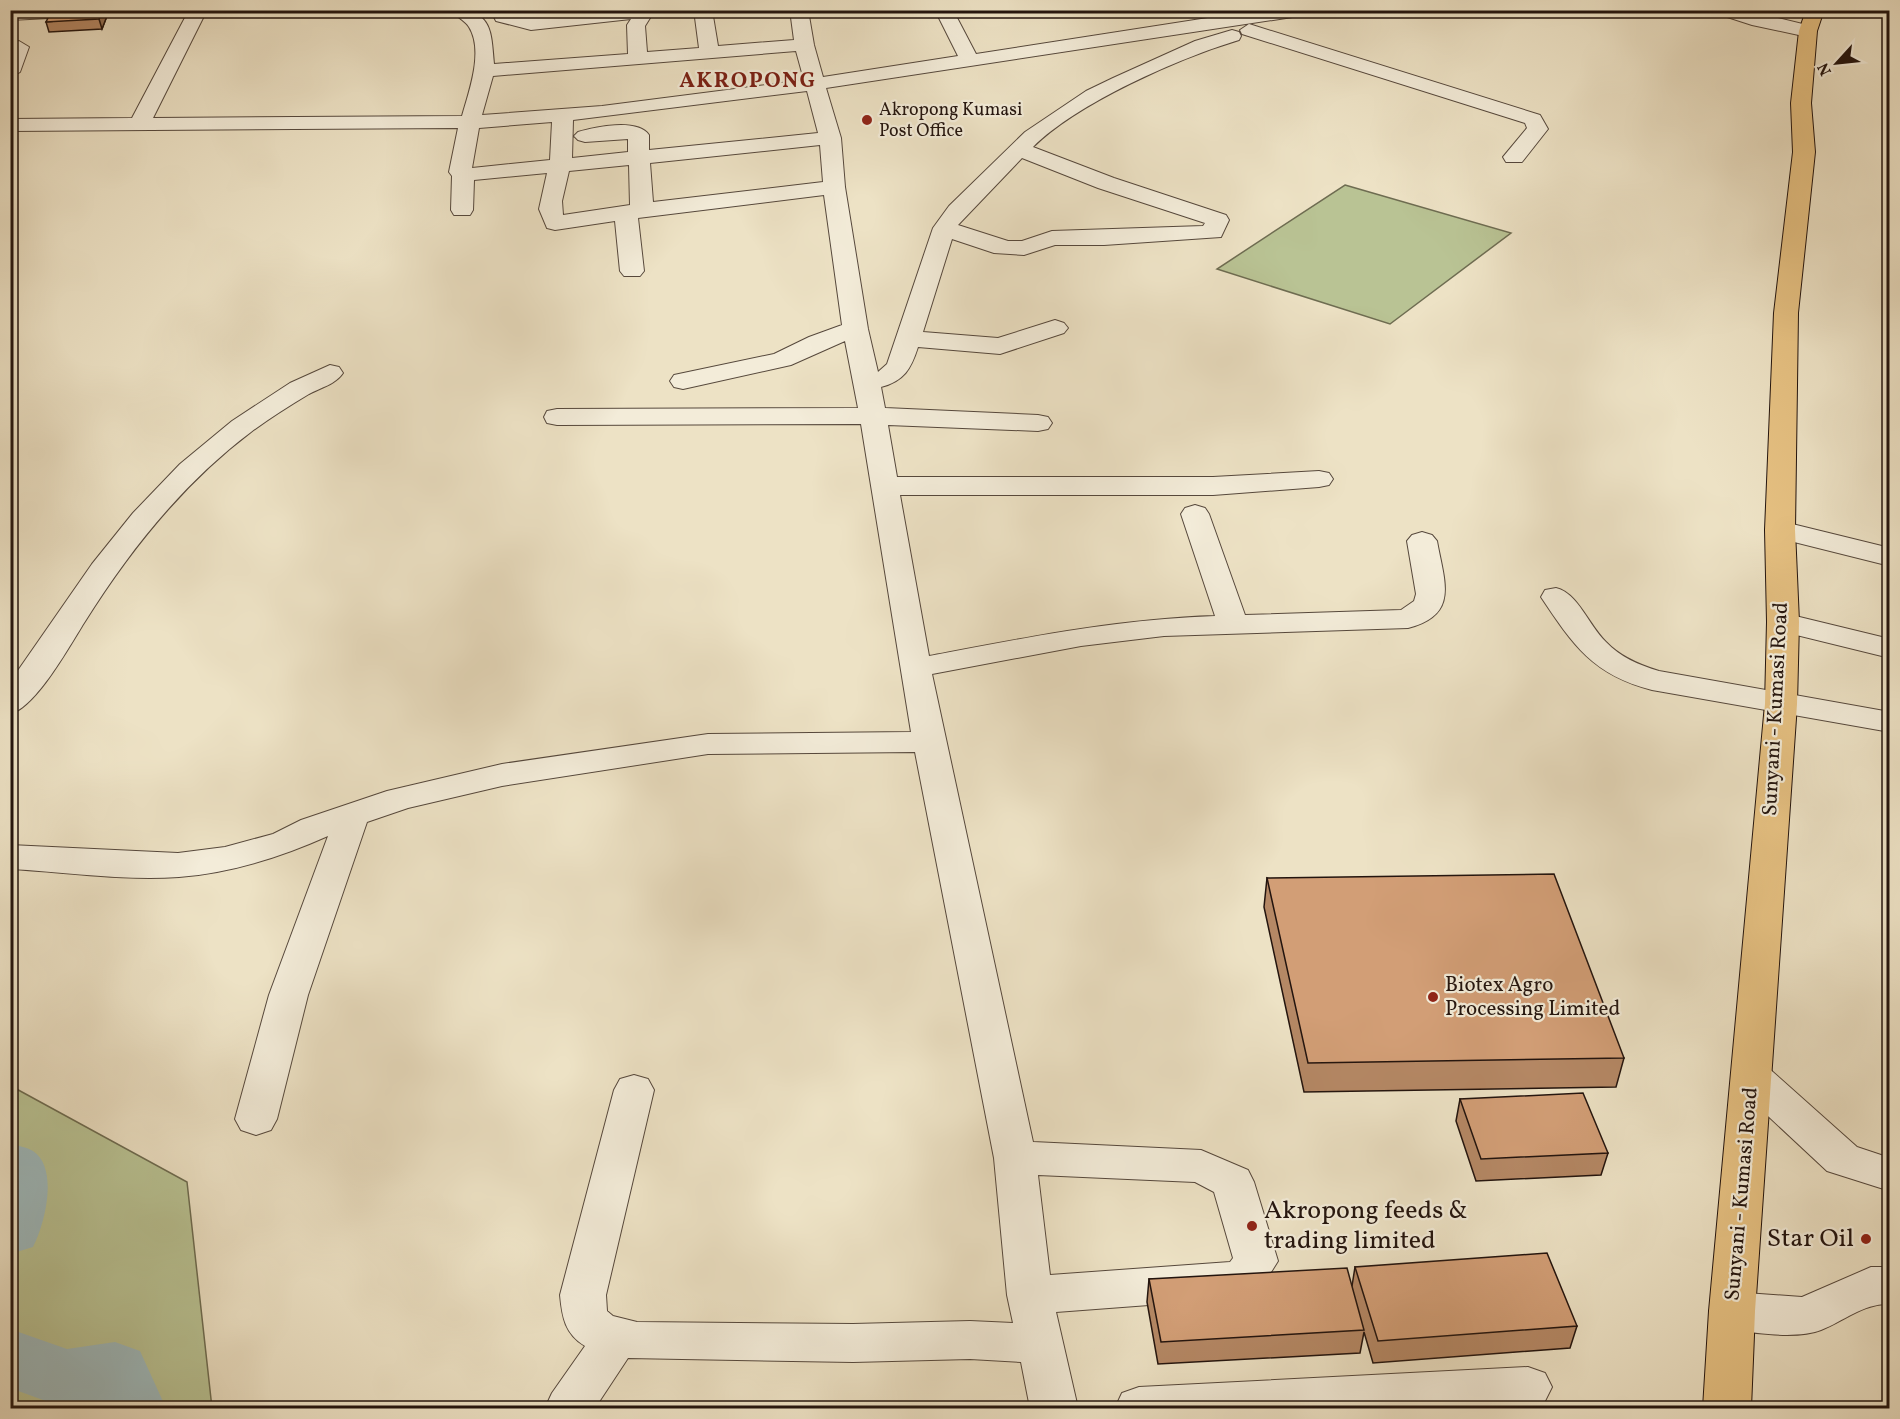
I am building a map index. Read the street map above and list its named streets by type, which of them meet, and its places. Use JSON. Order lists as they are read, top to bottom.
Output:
{
  "streets": {
    "main road": ["Sunyani - Kumasi Road"]
  },
  "districts": ["AKROPONG"],
  "places": [
    "Akropong Kumasi Post Office",
    "Biotex Agro Processing Limited",
    "Akropong feeds & trading limited",
    "Star Oil"
  ],
  "north": "bottom left"
}
